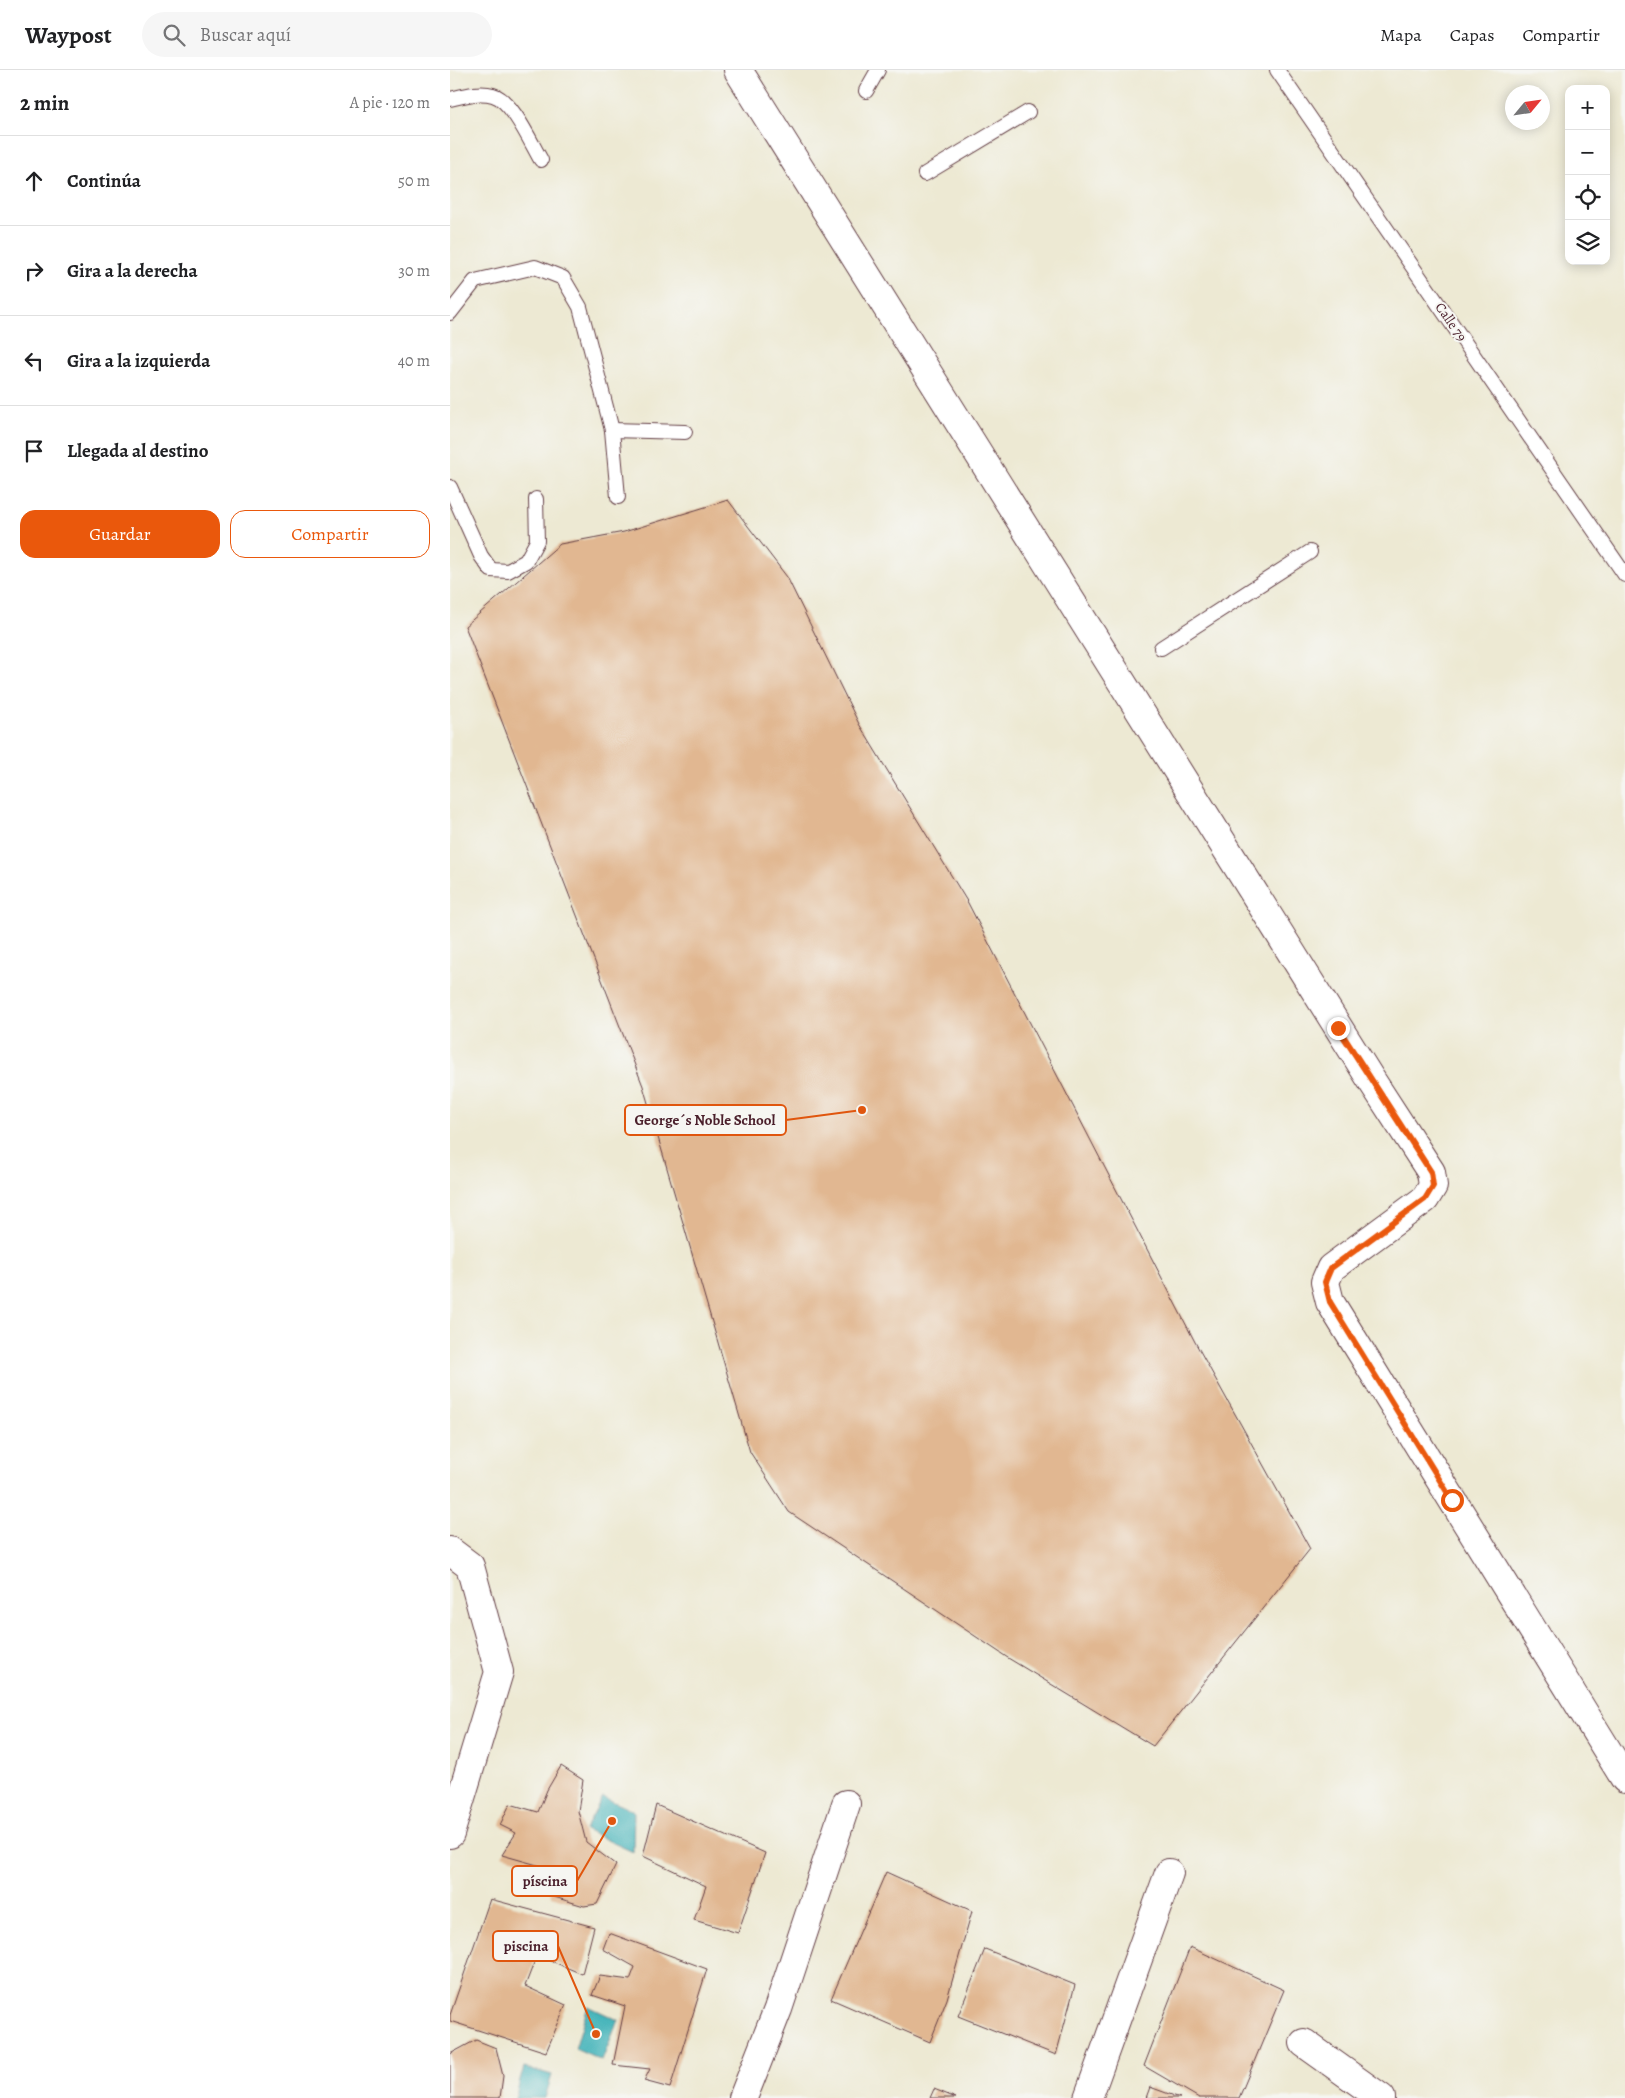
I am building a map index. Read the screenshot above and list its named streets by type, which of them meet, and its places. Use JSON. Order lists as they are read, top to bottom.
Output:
{
  "streets": {
    "lane": ["Calle 79"]
  },
  "places": ["George´s Noble School", "píscina", "piscina"],
  "north": "top right",
  "page": {
    "header": "Waypost",
    "search": "Buscar aquí",
    "nav": ["Mapa", "Capas", "Compartir"],
    "heading": ["2 min", "A pie · 120 m"],
    "map_buttons": ["+", "−"],
    "list": [
      ["Continúa", "50 m"],
      ["Gira a la derecha", "30 m"],
      ["Gira a la izquierda", "40 m"],
      "Llegada al destino"
    ],
    "buttons": ["Guardar", "Compartir"]
  }
}
